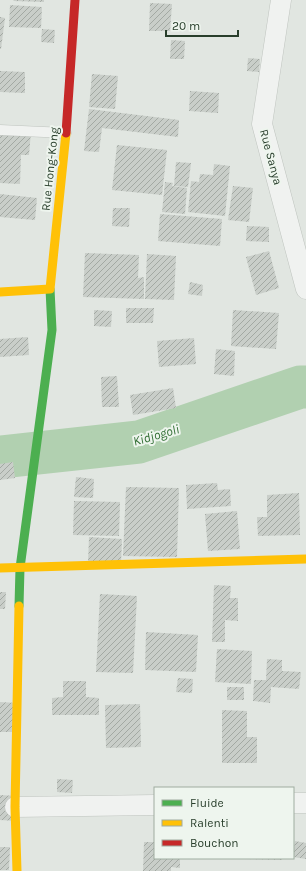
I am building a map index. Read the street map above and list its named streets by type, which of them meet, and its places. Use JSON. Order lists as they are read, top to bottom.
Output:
{
  "streets": {
    "street": ["Rue Sanya", "Rue Hong-Kong"]
  },
  "water": ["Kidjogoli"],
  "legend": ["Fluide", "Ralenti", "Bouchon"],
  "scale_bar": "20 m"
}
